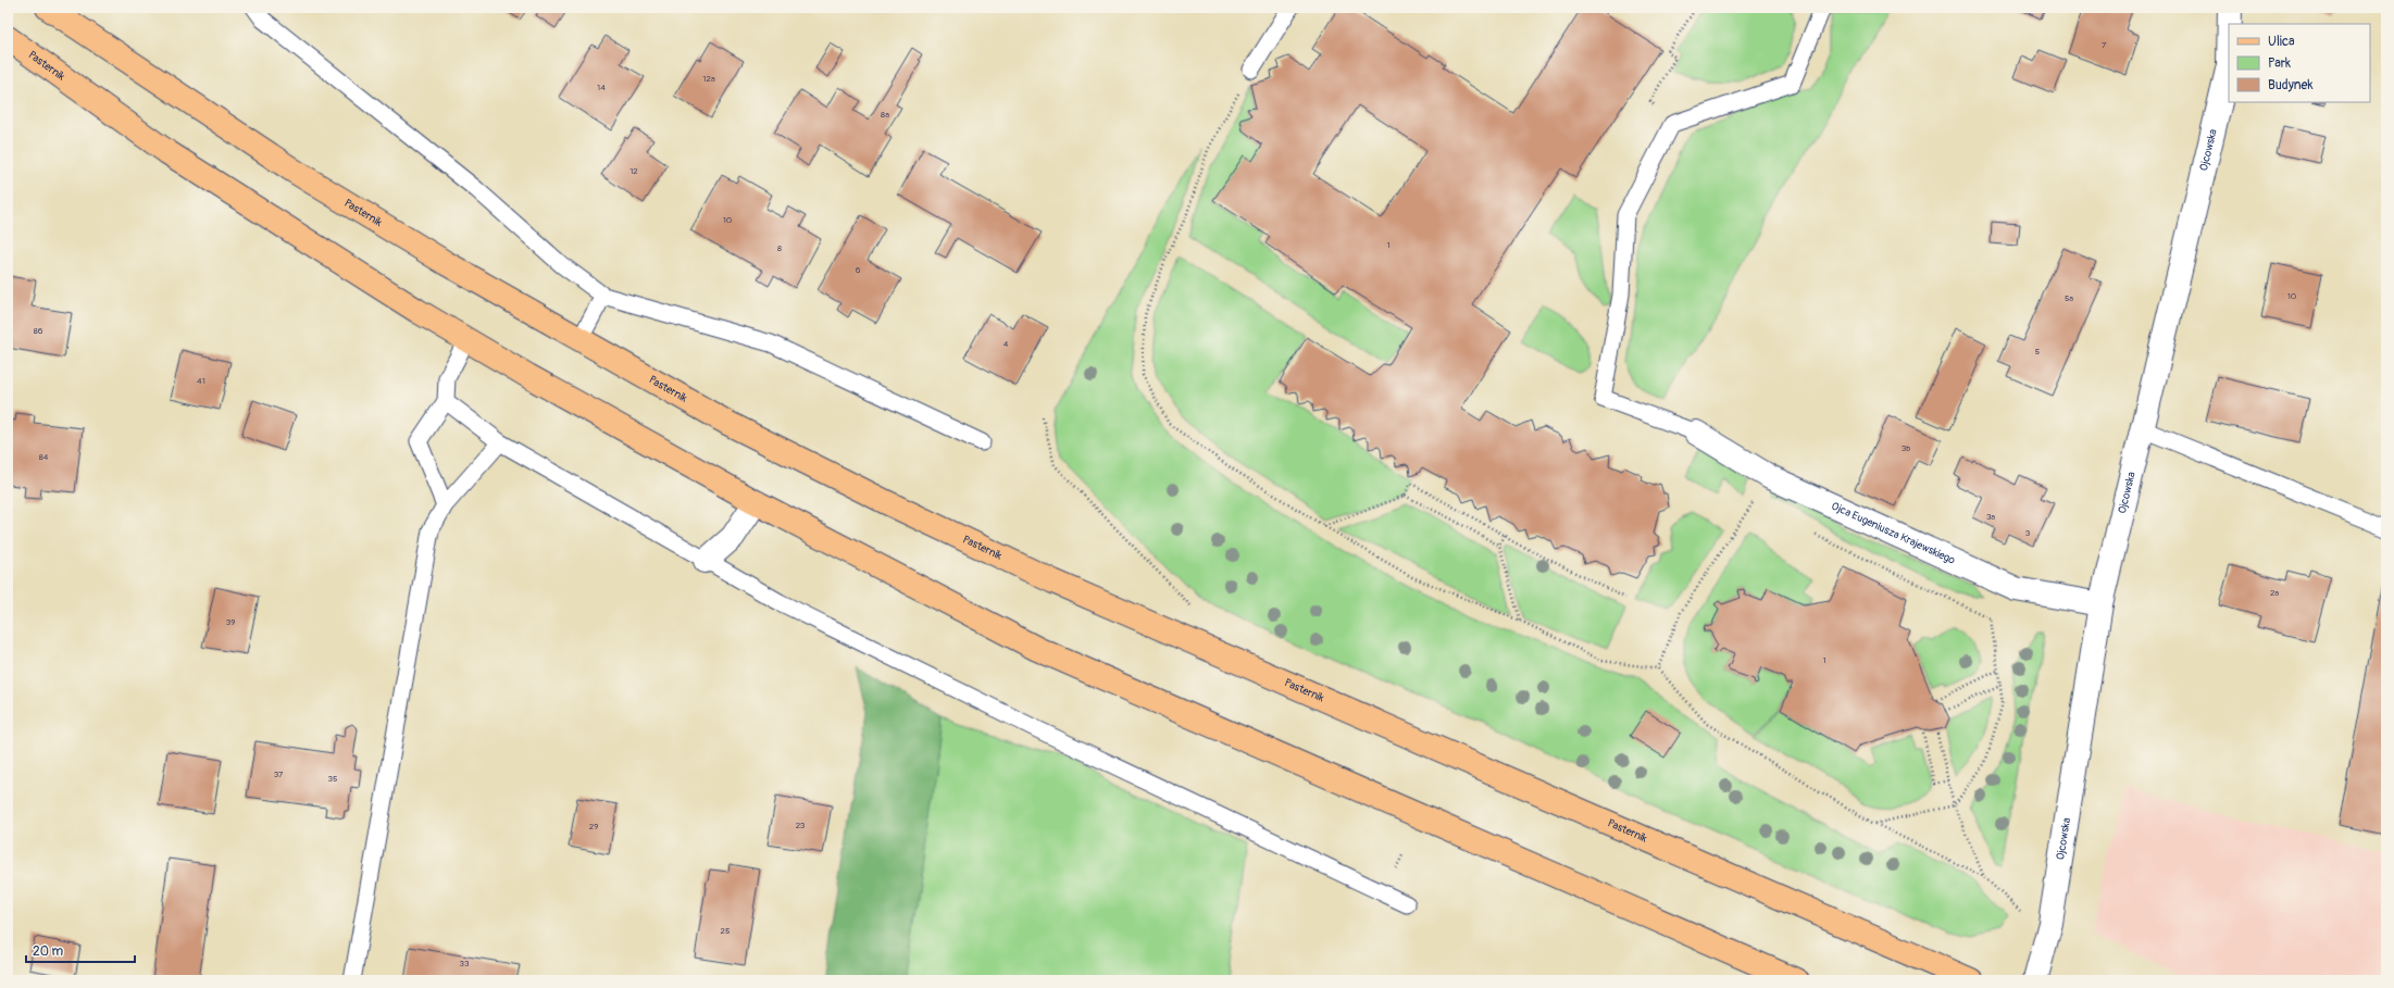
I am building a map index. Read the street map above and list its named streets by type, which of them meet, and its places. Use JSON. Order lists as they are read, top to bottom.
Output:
{
  "streets": {
    "main road": ["Pasternik"],
    "street": ["Ojcowska", "Ojca Eugeniusza Krajewskiego"]
  },
  "crossings": [
    ["Ojcowska", "Ojca Eugeniusza Krajewskiego"]
  ],
  "house_numbers": [
    "7",
    "12a",
    "14",
    "8a",
    "12",
    "10",
    "1",
    "8",
    "6",
    "10",
    "5a",
    "86",
    "4",
    "5",
    "41",
    "3b",
    "84",
    "3a",
    "3",
    "2a",
    "39",
    "1",
    "37",
    "35",
    "23",
    "29",
    "25",
    "33"
  ],
  "legend": ["Ulica", "Park", "Budynek"],
  "scale_bar": "20 m"
}
